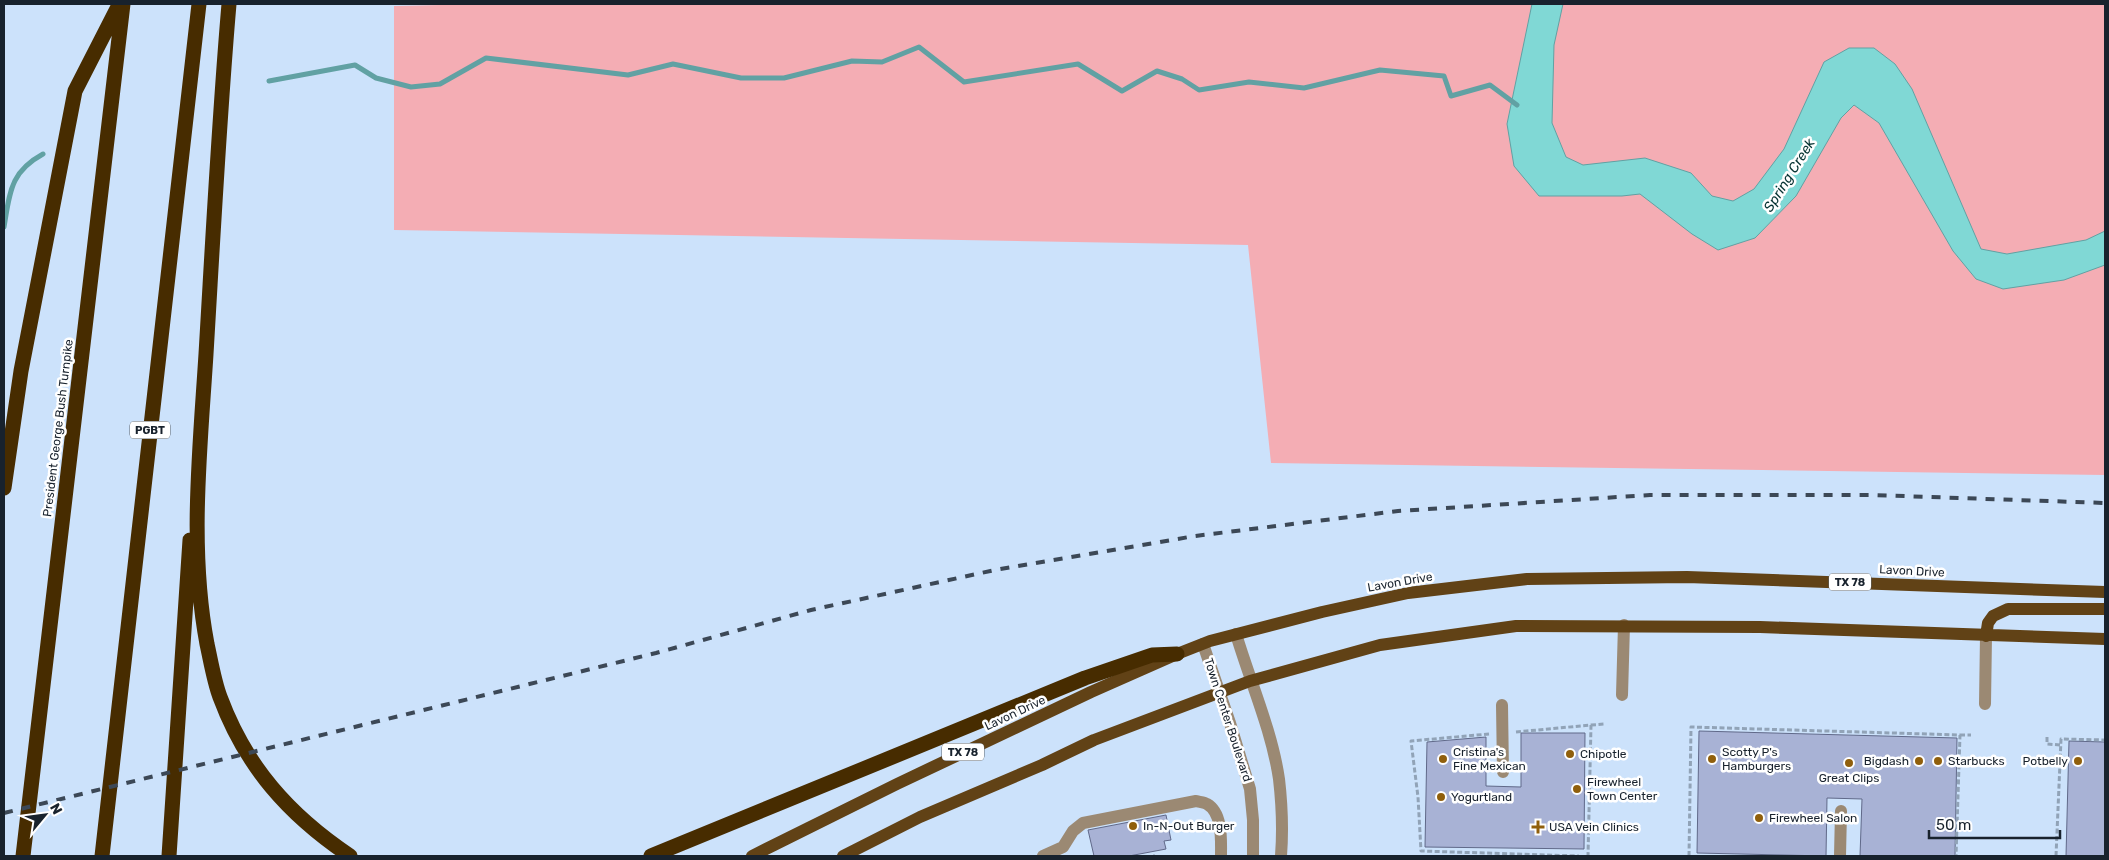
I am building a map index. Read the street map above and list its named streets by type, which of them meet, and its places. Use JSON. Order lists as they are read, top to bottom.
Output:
{
  "streets": {
    "highway": ["President George Bush Turnpike", "PGBT"],
    "main road": ["Lavon Drive", "TX 78"],
    "street": ["Town Center Boulevard"]
  },
  "crossings": [
    ["Lavon Drive", "Town Center Boulevard"]
  ],
  "water": ["Spring Creek"],
  "places": {
    "other": [
      "Chipotle",
      "Cristina's Fine Mexican",
      "Scotty P's Hamburgers",
      "Bigdash",
      "Starbucks",
      "Potbelly",
      "Great Clips",
      "Firewheel Town Center",
      "Yogurtland",
      "Firewheel Salon",
      "In-N-Out Burger"
    ],
    "health": ["USA Vein Clinics"]
  },
  "scale_bar": "50 m",
  "north": "top right"
}
